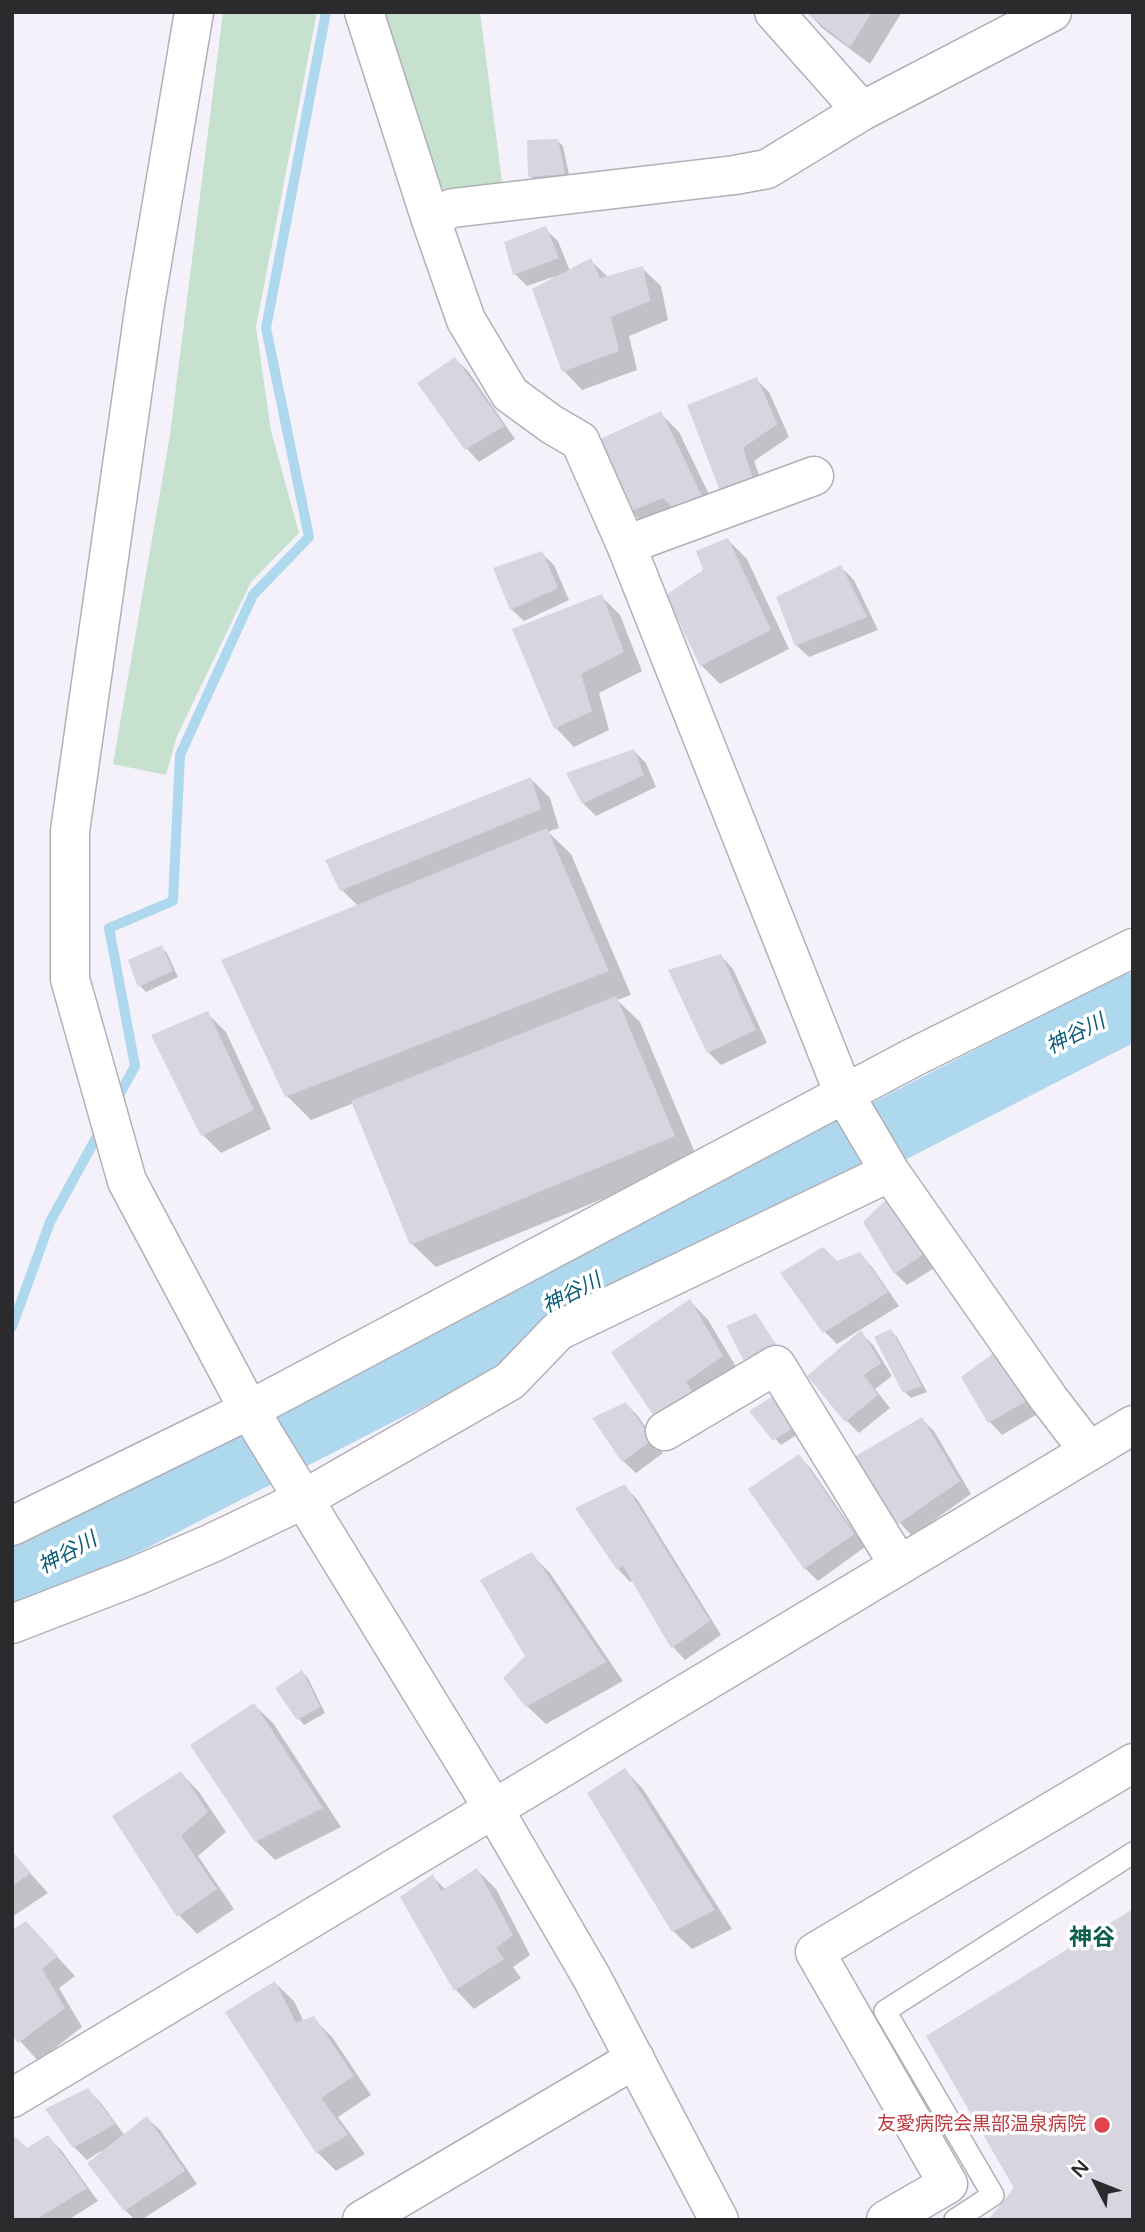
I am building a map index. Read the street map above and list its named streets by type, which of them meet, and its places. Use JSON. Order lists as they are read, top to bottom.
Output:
{
  "districts": ["神谷"],
  "water": ["神谷川"],
  "places": ["友愛病院会黒部温泉病院"],
  "north": "top left"
}
